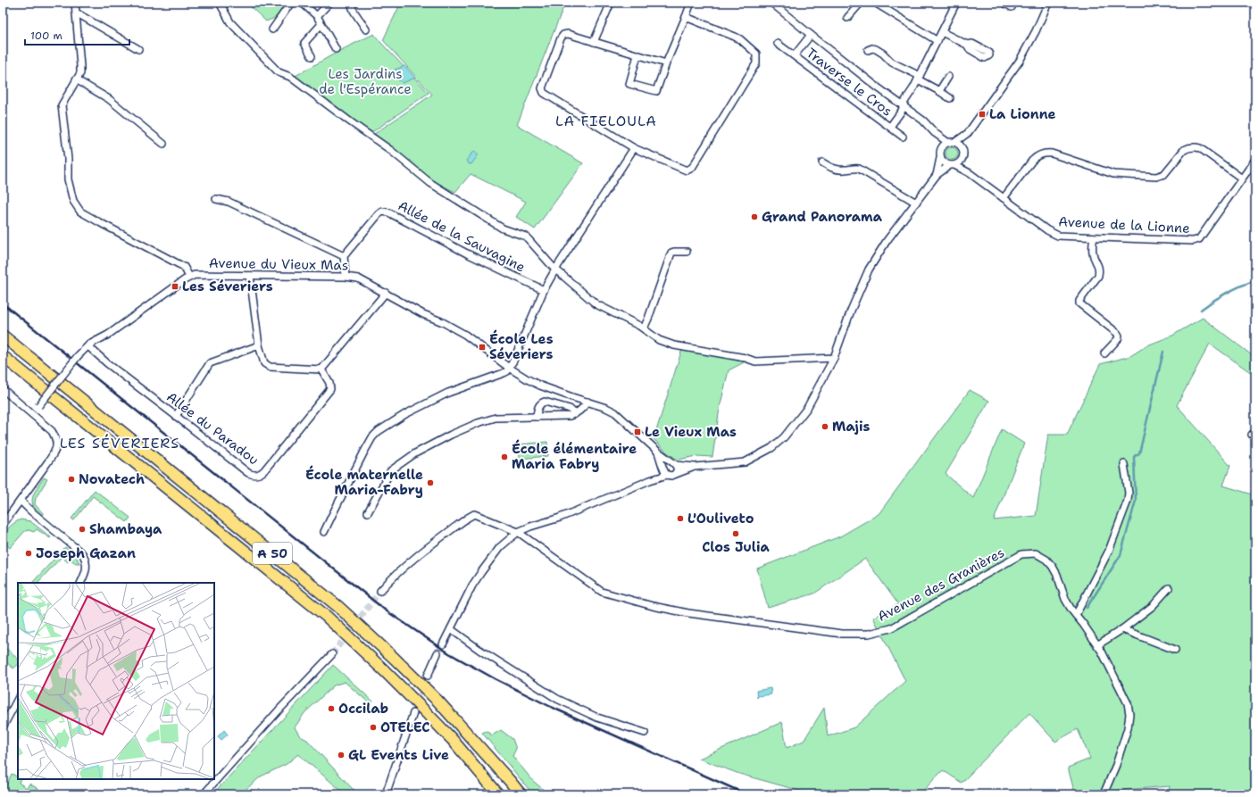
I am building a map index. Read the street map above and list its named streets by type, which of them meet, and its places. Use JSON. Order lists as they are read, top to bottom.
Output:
{
  "streets": {
    "highway": ["A 50"],
    "street": [
      "Traverse le Cros",
      "Avenue de la Lionne",
      "Allée de la Sauvagine",
      "Avenue du Vieux Mas",
      "Allée du Paradou",
      "Avenue des Granières"
    ]
  },
  "crossings": [
    ["Avenue du Vieux Mas", "Allée du Paradou"]
  ],
  "districts": ["LA FIELOULA", "LES SÉVERIERS"],
  "parks": ["Les Jardins de l'Espérance"],
  "places": {
    "transit": [
      "La Lionne",
      "Les Séveriers",
      "École Les Séveriers",
      "Le Vieux Mas"
    ],
    "other": [
      "Grand Panorama",
      "Majis",
      "École élémentaire Maria Fabry",
      "Novatech",
      "École maternelle Maria-Fabry",
      "L'Ouliveto",
      "Shambaya",
      "Clos Julia",
      "Joseph Gazan",
      "Occilab",
      "OTELEC",
      "GL Events Live"
    ]
  },
  "scale_bar": "100 m"
}
